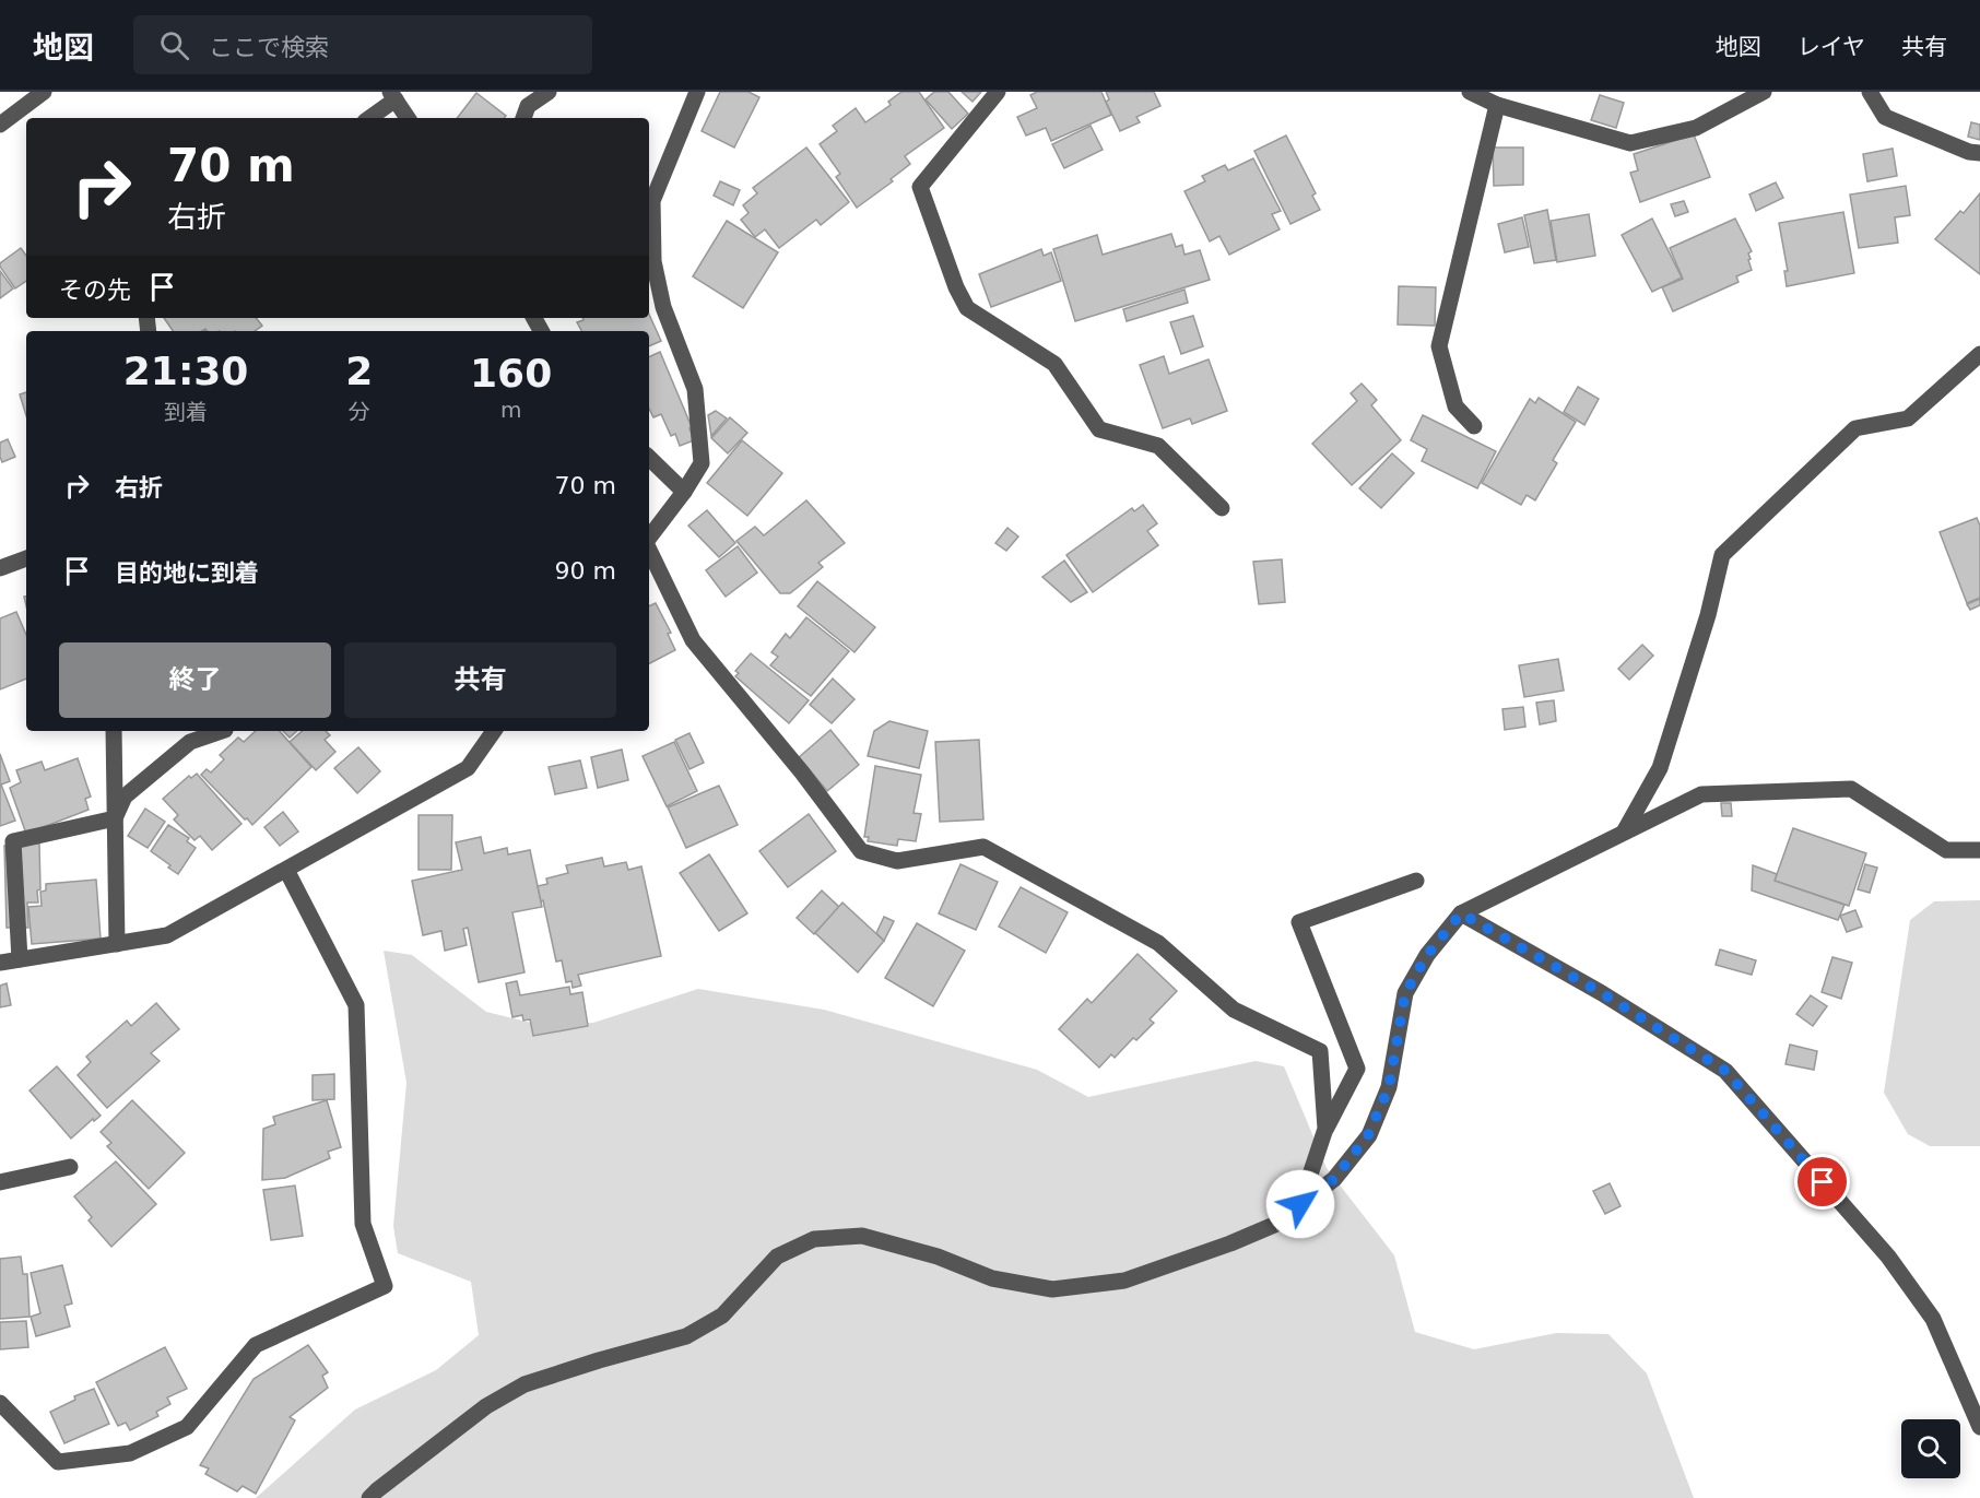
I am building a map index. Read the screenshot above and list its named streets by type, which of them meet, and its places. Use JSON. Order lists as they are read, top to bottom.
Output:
{
  "page": {
    "header": "地図",
    "search": "ここで検索",
    "nav": ["地図", "レイヤ", "共有"],
    "turn": ["70 m", "右折"],
    "then": "その先",
    "eta": [
      "21:30",
      "到着",
      "2",
      "分",
      "160",
      "m"
    ],
    "list": [
      {
        "name": "右折",
        "value": "70 m"
      },
      {
        "name": "目的地に到着",
        "value": "90 m"
      }
    ],
    "buttons": ["終了", "共有"]
  }
}
